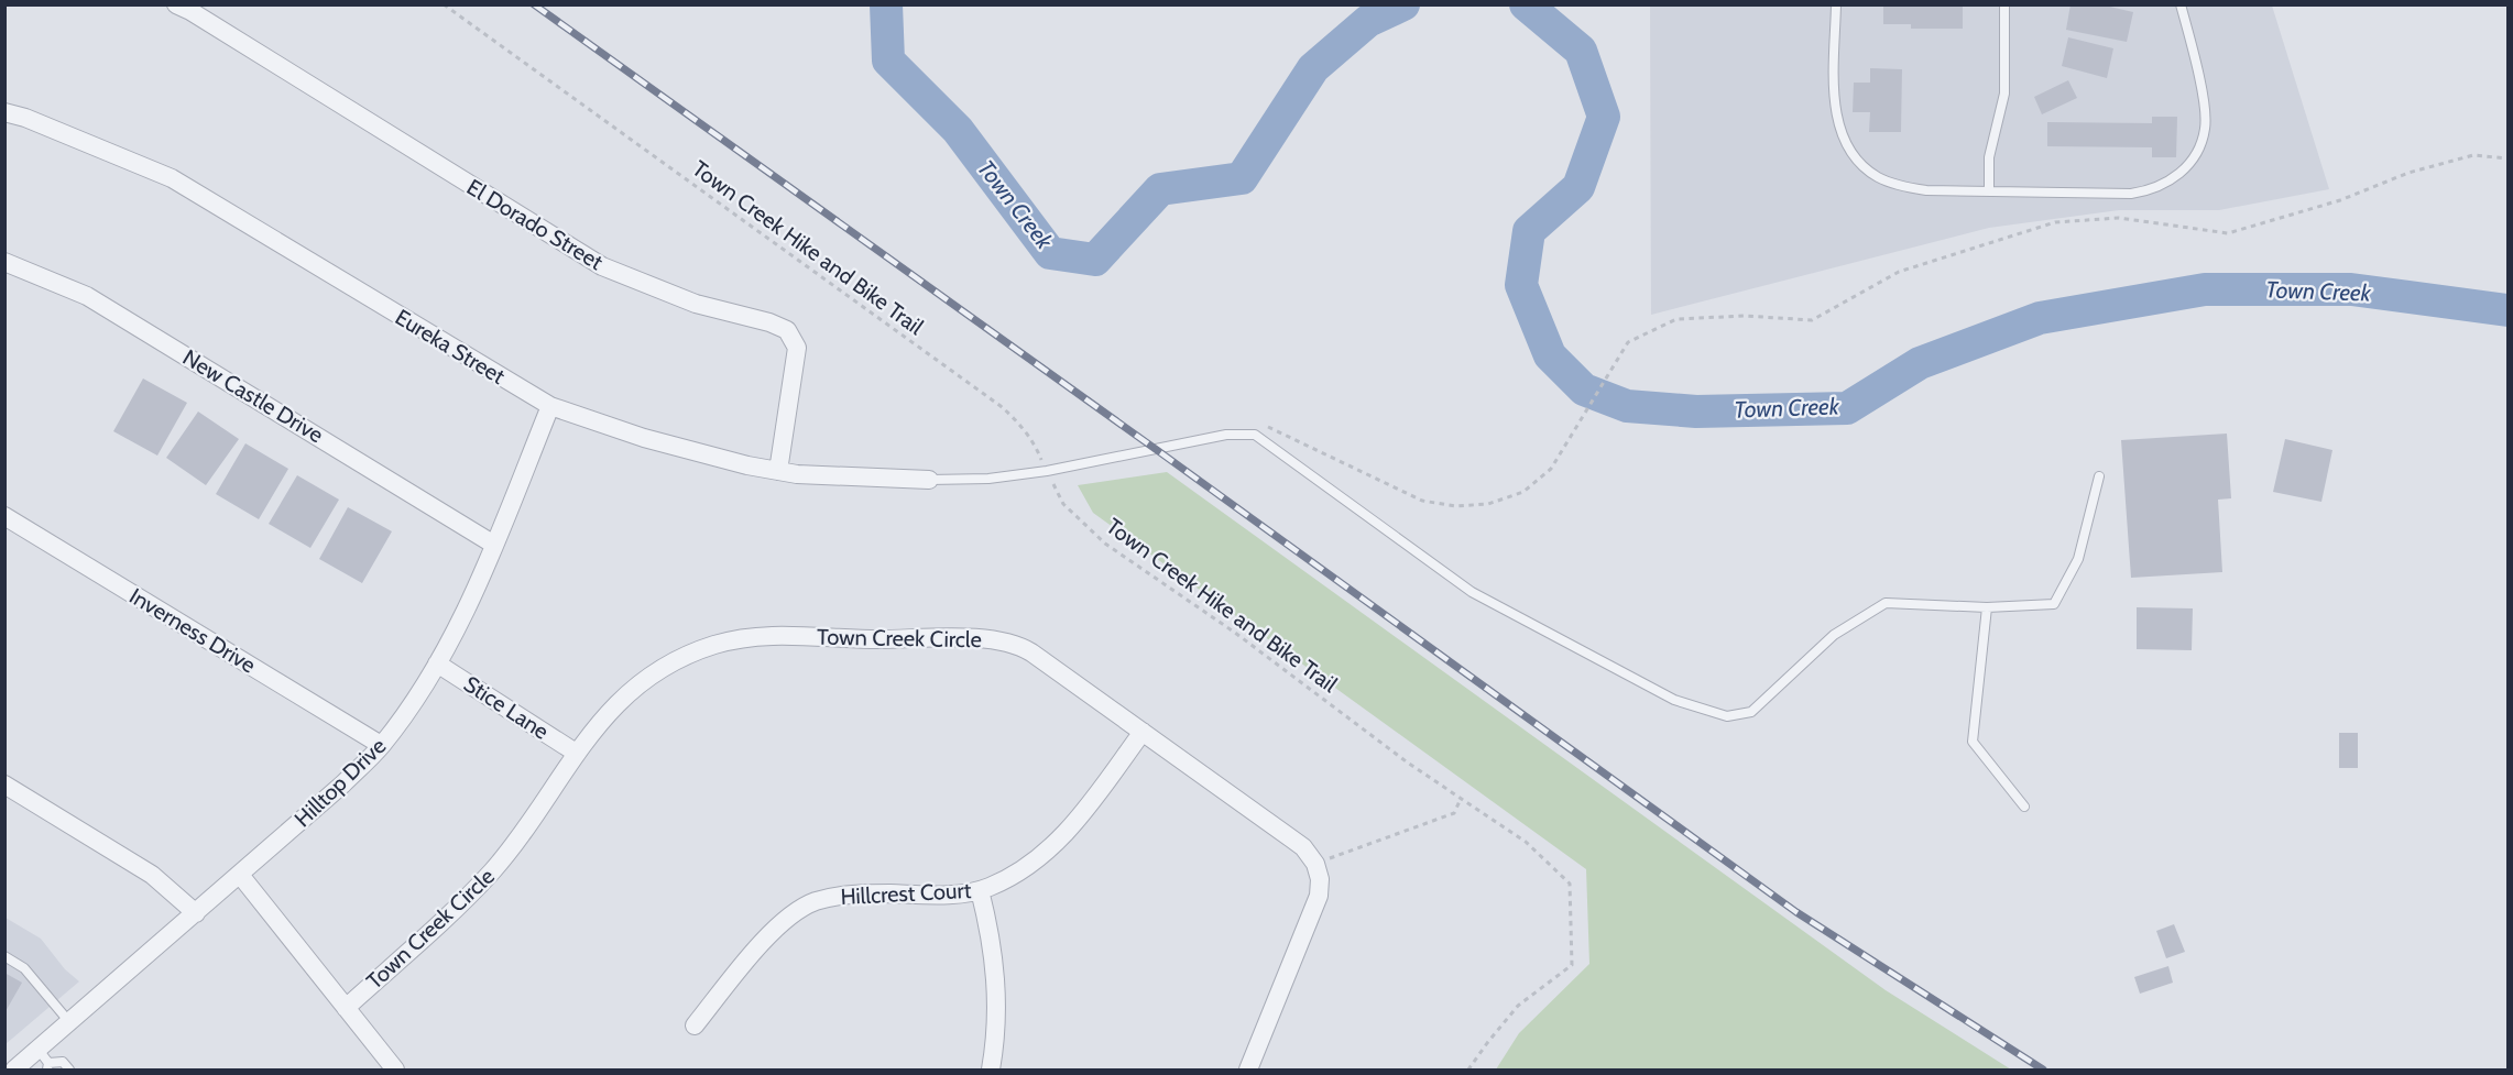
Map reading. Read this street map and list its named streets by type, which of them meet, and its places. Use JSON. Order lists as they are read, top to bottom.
{
  "streets": {
    "street": [
      "El Dorado Street",
      "Eureka Street",
      "New Castle Drive",
      "Inverness Drive",
      "Town Creek Circle",
      "Stice Lane",
      "Hilltop Drive",
      "Hillcrest Court"
    ],
    "path": ["Town Creek Hike and Bike Trail"]
  },
  "crossings": [
    ["El Dorado Street", "Eureka Street"],
    ["Eureka Street", "Hilltop Drive"],
    ["New Castle Drive", "Hilltop Drive"],
    ["Inverness Drive", "Hilltop Drive"],
    ["Town Creek Circle", "Stice Lane"],
    ["Town Creek Circle", "Hillcrest Court"],
    ["Stice Lane", "Hilltop Drive"]
  ],
  "water": ["Town Creek"]
}
